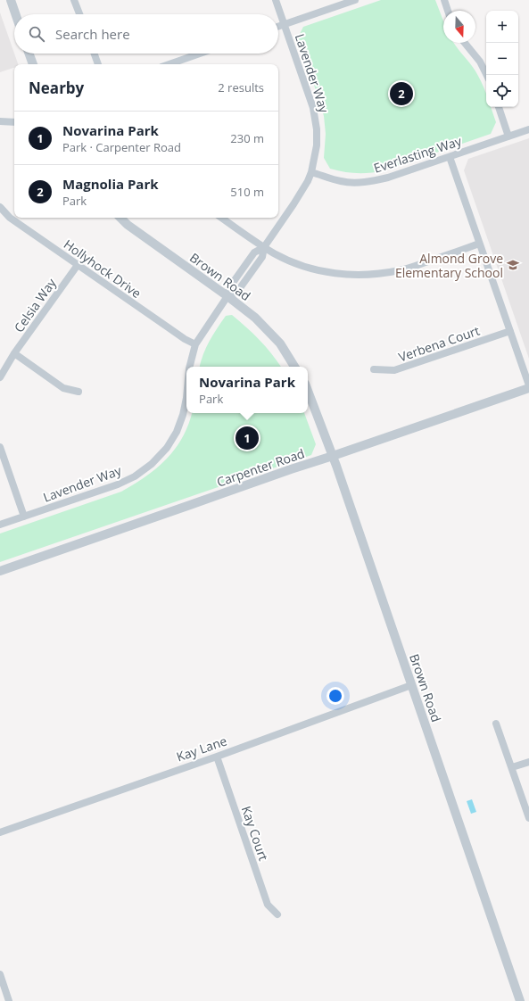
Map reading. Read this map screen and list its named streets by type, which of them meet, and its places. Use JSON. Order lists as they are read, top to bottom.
{
  "streets": {
    "street": [
      "Lavender Way",
      "Everlasting Way",
      "Hollyhock Drive",
      "Brown Road",
      "Celsia Way",
      "Verbena Court",
      "Carpenter Road",
      "Kay Lane",
      "Kay Court"
    ]
  },
  "crossings": [
    ["Lavender Way", "Everlasting Way"],
    ["Lavender Way", "Hollyhock Drive"],
    ["Lavender Way", "Brown Road"],
    ["Hollyhock Drive", "Celsia Way"],
    ["Brown Road", "Carpenter Road"],
    ["Brown Road", "Kay Lane"],
    ["Kay Lane", "Kay Court"]
  ],
  "places": {
    "school or university": ["Almond Grove Elementary School"]
  },
  "north": "bottom",
  "page": {
    "map_buttons": ["+", "−"],
    "search": "Search here",
    "heading": ["Nearby", "2 results"],
    "pins": ["2", "1"],
    "list": [
      {
        "mark": "1",
        "name": "Novarina Park",
        "note": "Park · Carpenter Road",
        "value": "230 m"
      },
      {
        "mark": "2",
        "name": "Magnolia Park",
        "note": "Park",
        "value": "510 m"
      }
    ],
    "popup": ["Novarina Park", "Park"]
  }
}
